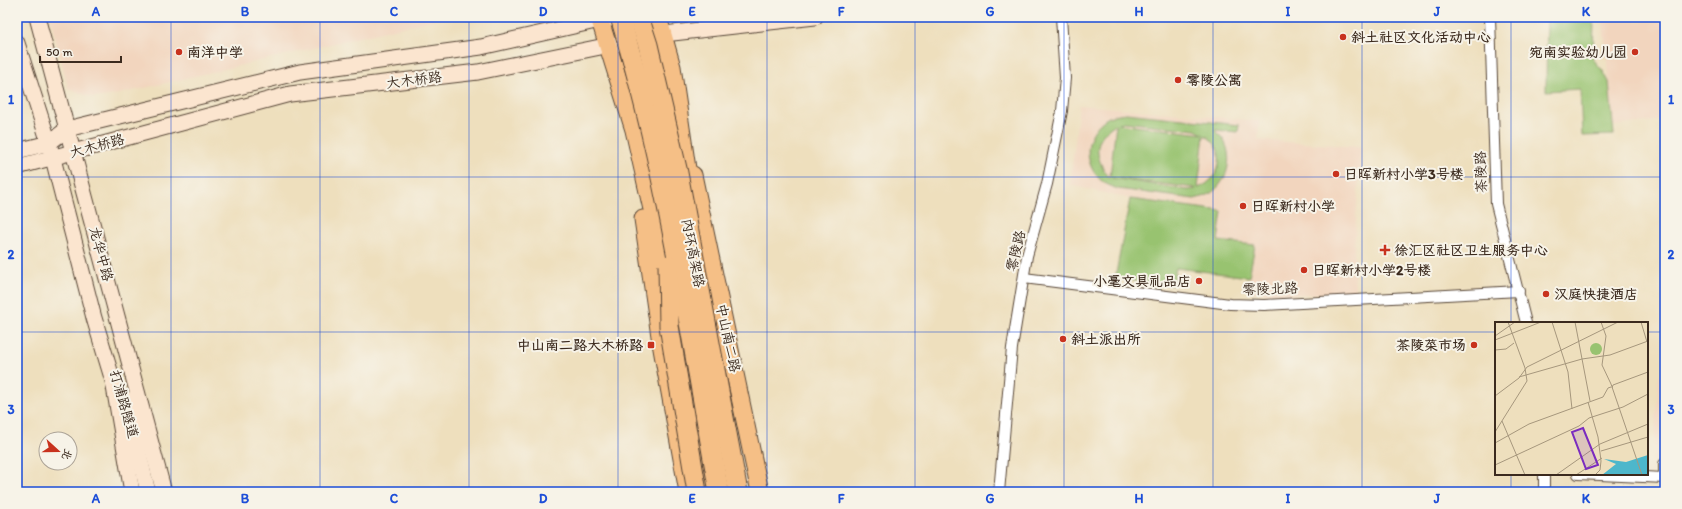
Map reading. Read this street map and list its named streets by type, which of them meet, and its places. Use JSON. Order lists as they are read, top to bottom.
{
  "streets": {
    "highway": ["内环高架路"],
    "main road": ["中山南二路"],
    "street": [
      "大木桥路",
      "茶陵路",
      "零陵路",
      "龙华中路",
      "零陵北路",
      "打浦路隧道"
    ]
  },
  "crossings": [
    ["大木桥路", "龙华中路"],
    ["大木桥路", "中山南二路"],
    ["茶陵路", "零陵北路"],
    ["零陵路", "零陵北路"],
    ["内环高架路", "中山南二路"],
    ["龙华中路", "打浦路隧道"]
  ],
  "places": {
    "other": [
      "斜土社区文化活动中心",
      "南洋中学",
      "宛南实验幼儿园",
      "零陵公寓",
      "日晖新村小学3号楼",
      "日晖新村小学",
      "日晖新村小学2号楼",
      "小毫文具礼品店",
      "汉庭快捷酒店",
      "斜土派出所",
      "茶陵菜市场"
    ],
    "health": ["徐汇区社区卫生服务中心"],
    "transit": ["中山南二路大木桥路"]
  },
  "scale_bar": "50 m",
  "north": "right",
  "grid": {
    "columns": [
      "A",
      "B",
      "C",
      "D",
      "E",
      "F",
      "G",
      "H",
      "I",
      "J",
      "K"
    ],
    "rows": ["1", "2", "3"]
  }
}
